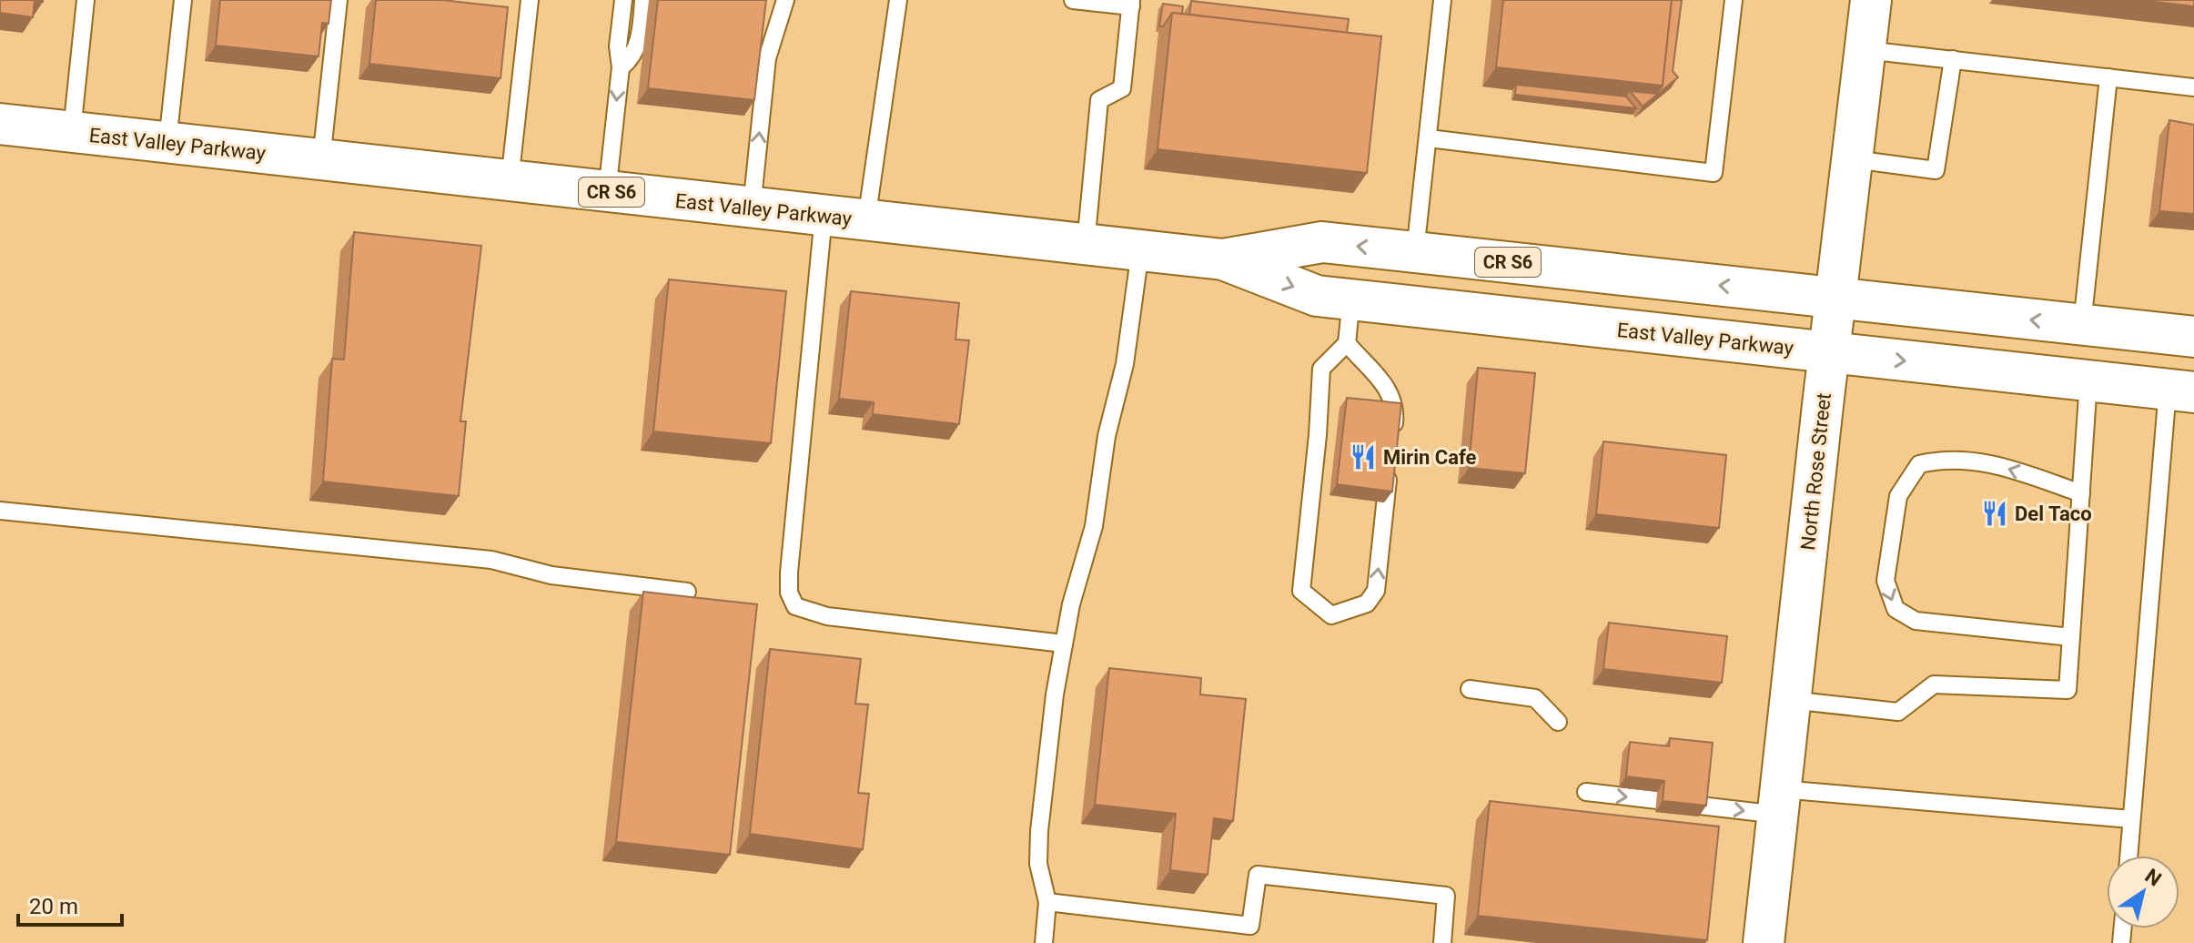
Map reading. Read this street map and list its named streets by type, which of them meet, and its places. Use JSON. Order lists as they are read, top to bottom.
{
  "streets": {
    "main road": ["East Valley Parkway", "CR S6", "North Rose Street"]
  },
  "crossings": [
    ["East Valley Parkway", "North Rose Street"]
  ],
  "places": {
    "restaurant": ["Mirin Cafe", "Del Taco"]
  },
  "scale_bar": "20 m",
  "north": "top right"
}
